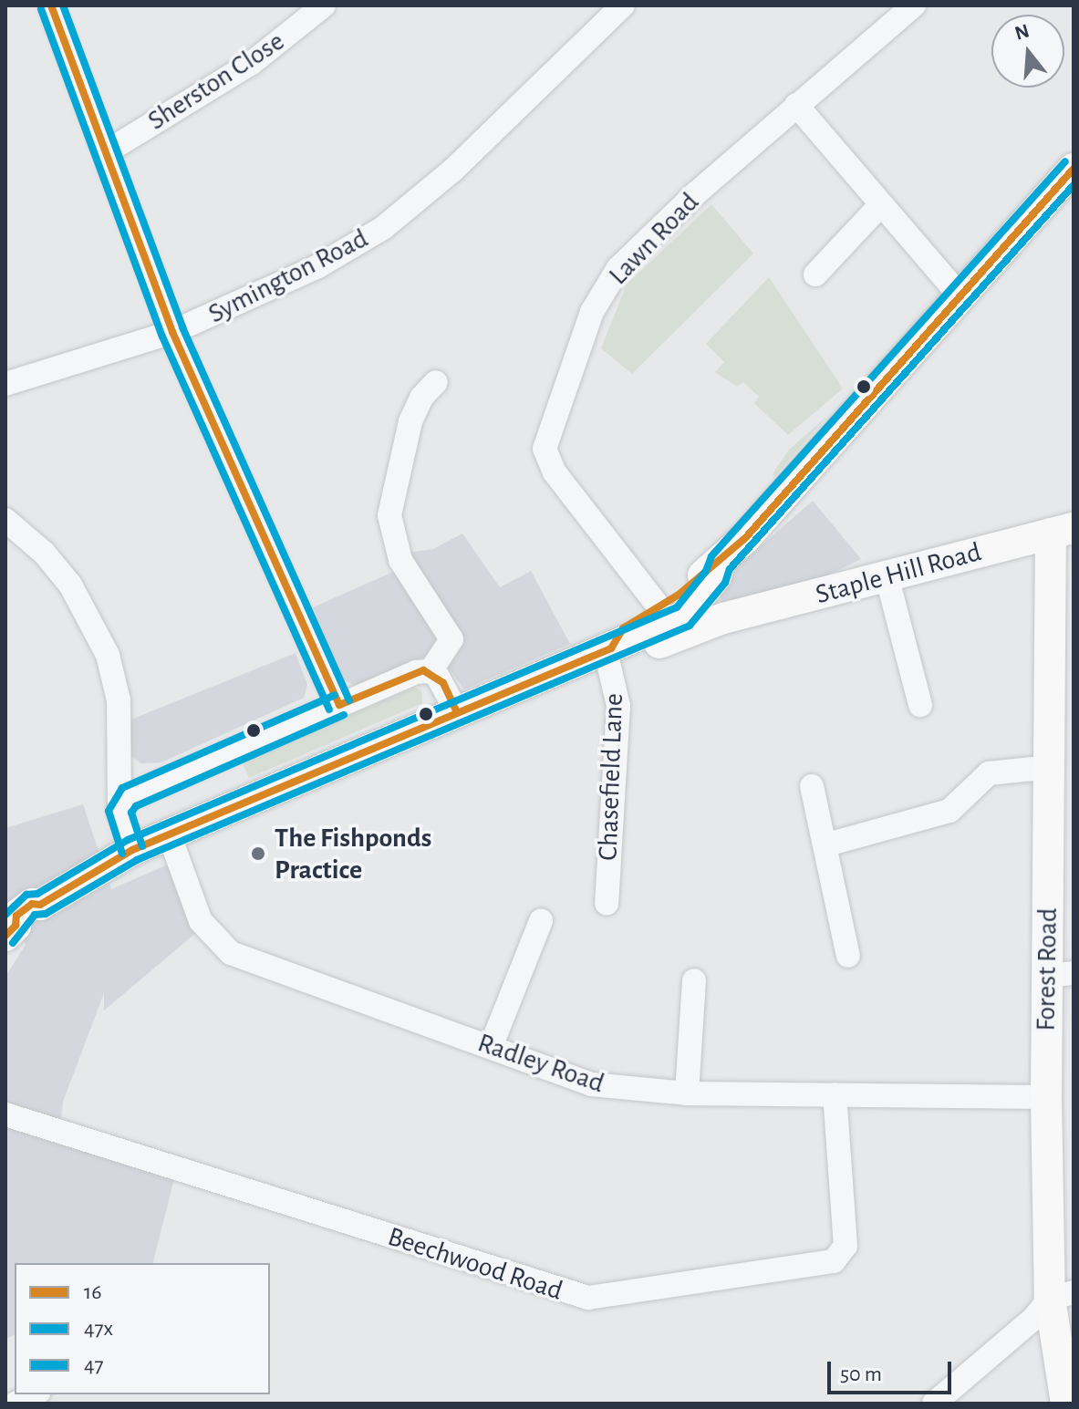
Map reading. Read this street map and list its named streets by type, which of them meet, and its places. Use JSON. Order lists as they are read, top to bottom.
{
  "streets": {
    "main road": ["Staple Hill Road", "Forest Road"],
    "street": [
      "Sherston Close",
      "Lawn Road",
      "Symington Road",
      "Chasefield Lane",
      "Radley Road",
      "Beechwood Road"
    ]
  },
  "crossings": [
    ["Lawn Road", "Staple Hill Road"],
    ["Staple Hill Road", "Chasefield Lane"],
    ["Staple Hill Road", "Forest Road"],
    ["Forest Road", "Radley Road"],
    ["Radley Road", "Beechwood Road"]
  ],
  "places": ["The Fishponds Practice"],
  "lines": ["transit line 16", "transit line 47", "transit line 47x"],
  "legend": ["16", "47x", "47"],
  "scale_bar": "50 m",
  "north": "top"
}
